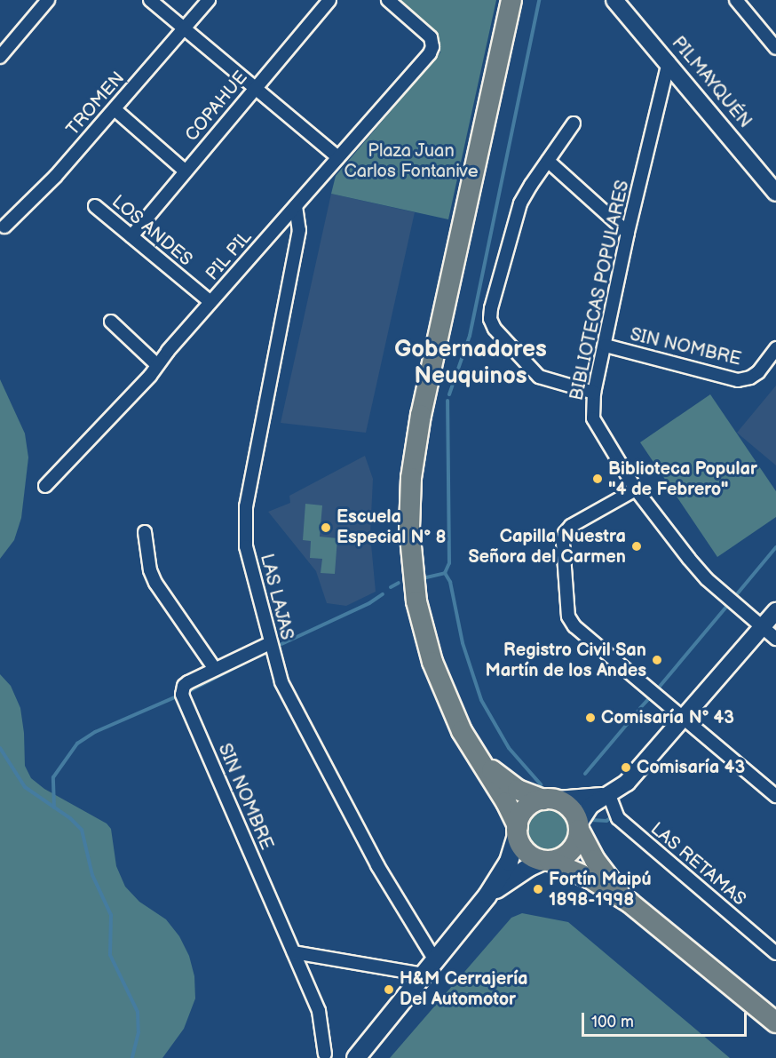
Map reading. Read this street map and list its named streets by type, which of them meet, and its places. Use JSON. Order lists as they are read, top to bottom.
{
  "streets": {
    "street": [
      "PILMAYQUÉN",
      "TROMEN",
      "COPAHUE",
      "LOS ANDES",
      "PIL PIL",
      "BIBLIOTECAS POPULARES",
      "SIN NOMBRE",
      "LAS LAJAS",
      "LAS RETAMAS"
    ]
  },
  "crossings": [
    ["PILMAYQUÉN", "BIBLIOTECAS POPULARES"],
    ["COPAHUE", "LOS ANDES"],
    ["LOS ANDES", "PIL PIL"],
    ["PIL PIL", "LAS LAJAS"],
    ["BIBLIOTECAS POPULARES", "SIN NOMBRE"],
    ["SIN NOMBRE", "LAS LAJAS"]
  ],
  "districts": ["Gobernadores Neuquinos"],
  "parks": ["Plaza Juan Carlos Fontanive"],
  "places": [
    "Biblioteca Popular \"4 de Febrero\"",
    "Escuela Especial N° 8",
    "Capilla Nuestra Señora del Carmen",
    "Registro Civil San Martín de los Andes",
    "Comisaría N° 43",
    "Comisaría 43",
    "Fortín Maipú 1898-1998",
    "H&M Cerrajería Del Automotor"
  ],
  "scale_bar": "100 m"
}
